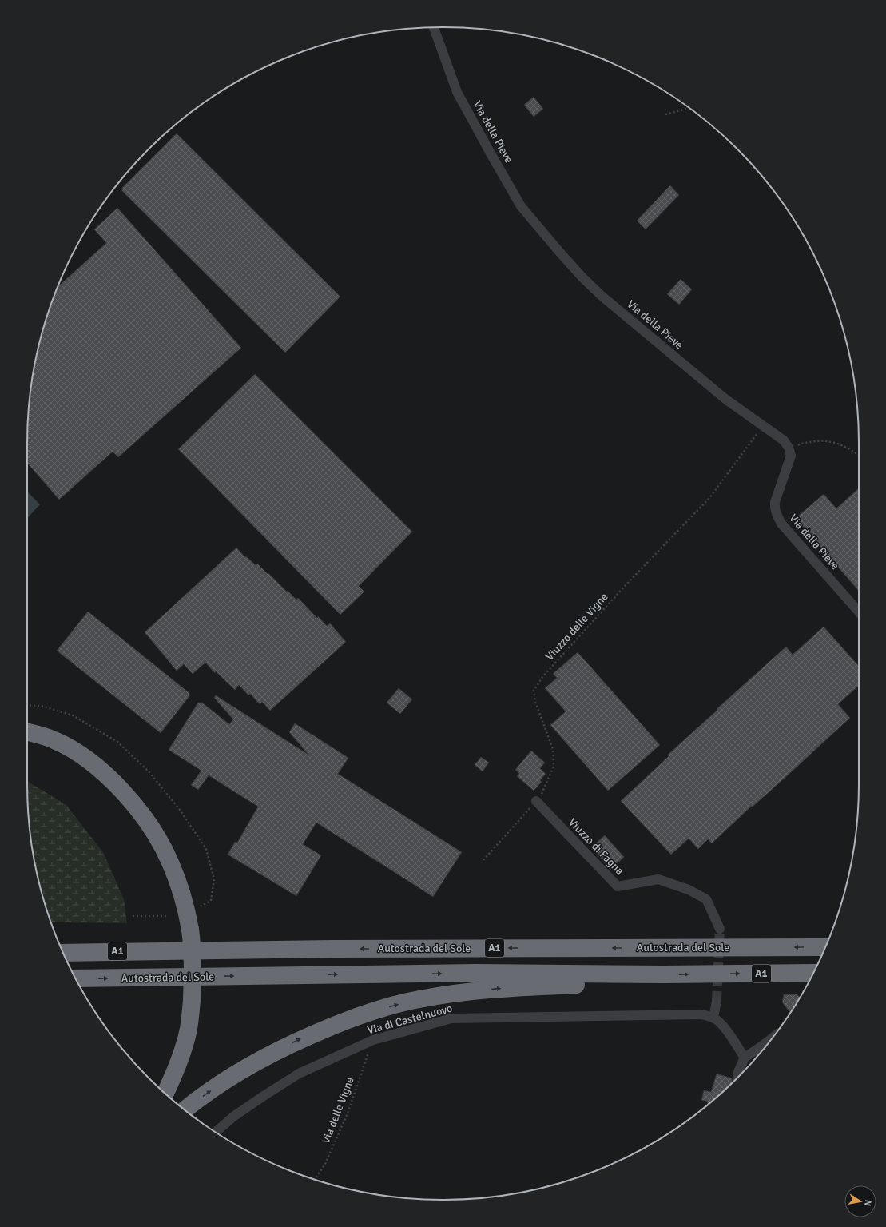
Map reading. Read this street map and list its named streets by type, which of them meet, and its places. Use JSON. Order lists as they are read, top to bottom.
{
  "streets": {
    "highway": ["Autostrada del Sole", "A1"],
    "street": ["Via della Pieve", "Viuzzo di Fagna", "Via di Castelnuovo"],
    "path": ["Viuzzo delle Vigne", "Via delle Vigne"]
  },
  "crossings": [
    ["Via della Pieve", "Viuzzo delle Vigne"],
    ["Viuzzo delle Vigne", "Viuzzo di Fagna"],
    ["Via di Castelnuovo", "Via delle Vigne"]
  ],
  "north": "right"
}
